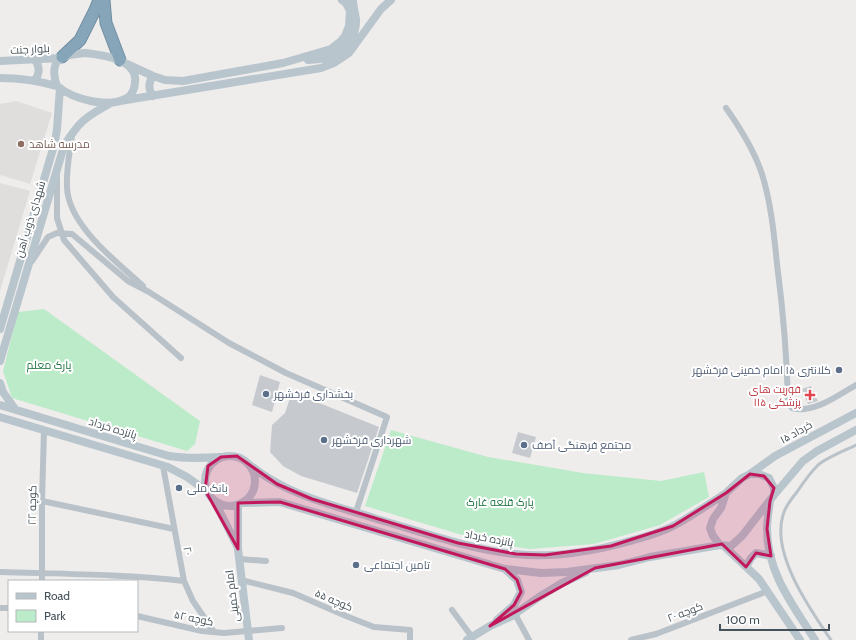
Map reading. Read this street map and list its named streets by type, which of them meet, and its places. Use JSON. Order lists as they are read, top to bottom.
{
  "streets": {
    "main road": [
      "بلوار جنت",
      "شهدای ذوب آهن",
      "پانزده خرداد",
      "۱۵ خرداد",
      "امام خمینی"
    ],
    "street": [
      "کوچه ۲۲",
      "۲۰",
      "کوچه ۵۵",
      "کوچه ۲۰",
      "کوچه ۵۲"
    ]
  },
  "crossings": [
    ["بلوار جنت", "شهدای ذوب آهن"],
    ["پانزده خرداد", "۱۵ خرداد"],
    ["پانزده خرداد", "کوچه ۲۲"],
    ["پانزده خرداد", "۲۰"],
    ["پانزده خرداد", "امام خمینی"],
    ["۲۰", "کوچه ۵۲"],
    ["امام خمینی", "کوچه ۵۵"],
    ["امام خمینی", "کوچه ۵۲"]
  ],
  "parks": ["پارک معلم", "پارک قلعه غارک"],
  "places": {
    "other": [
      "مدرسه شاهد",
      "کلانتری ۱۵ امام خمینی فرخشهر",
      "بخشداری فرخشهر",
      "شهرداری فرخشهر",
      "مجتمع فرهنگی آصف",
      "بانک ملی",
      "تامین اجتماعی"
    ],
    "health": ["فوریت های پزشکی ۱۱۵"]
  },
  "legend": ["Road", "Park"],
  "scale_bar": "100 m"
}
